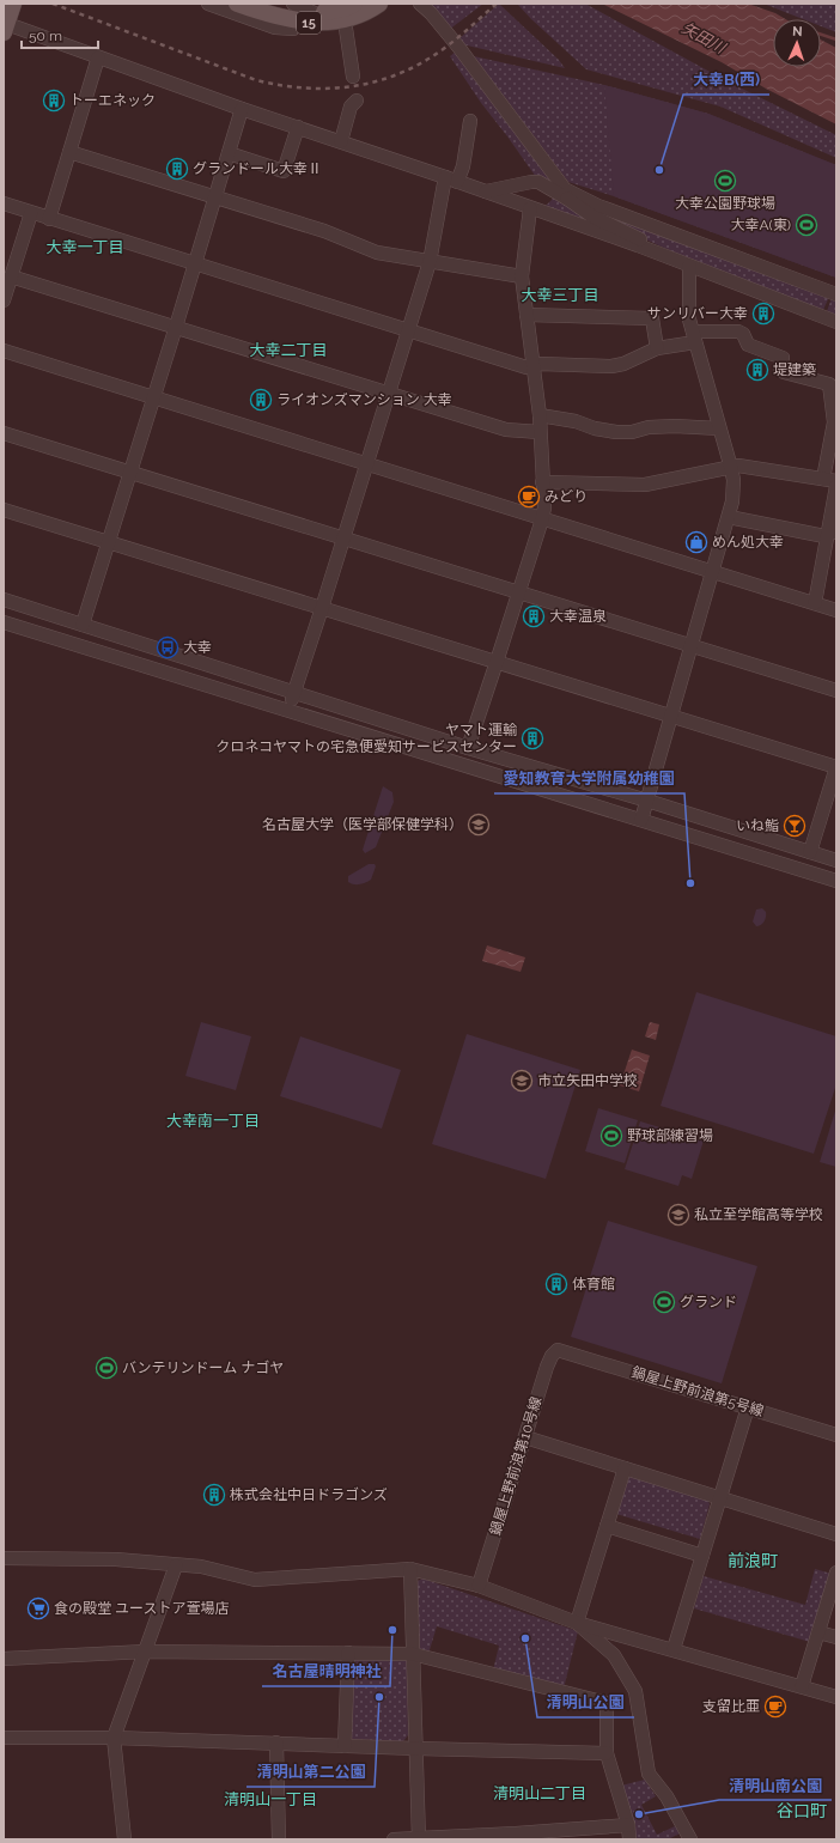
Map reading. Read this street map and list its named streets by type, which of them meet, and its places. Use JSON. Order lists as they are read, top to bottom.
{
  "streets": {
    "main road": ["15"],
    "street": ["鍋屋上野前浪第5号線", "鍋屋上野前浪第10号線"]
  },
  "crossings": [
    ["鍋屋上野前浪第5号線", "鍋屋上野前浪第10号線"]
  ],
  "districts": [
    "大幸一丁目",
    "大幸三丁目",
    "大幸二丁目",
    "大幸南一丁目",
    "前浪町",
    "清明山二丁目",
    "清明山一丁目",
    "谷口町"
  ],
  "water": ["矢田川"],
  "places": {
    "building": [
      "トーエネック",
      "グランドール大幸Ⅱ",
      "サンリバー大幸",
      "堤建築",
      "ライオンズマンション 大幸",
      "大幸温泉",
      "ヤマト運輸 クロネコヤマトの宅急便愛知サービスセンター",
      "体育館",
      "株式会社中日ドラゴンズ"
    ],
    "other": [
      "大幸B(西)",
      "愛知教育大学附属幼稚園",
      "名古屋晴明神社",
      "清明山公園",
      "清明山第二公園",
      "清明山南公園"
    ],
    "sports": [
      "大幸公園野球場",
      "大幸A(東)",
      "野球部練習場",
      "グランド",
      "バンテリンドーム ナゴヤ"
    ],
    "cafe": ["みどり", "支留比亜"],
    "shop": ["めん処大幸"],
    "bus stop": ["大幸"],
    "school or university": ["名古屋大学（医学部保健学科）", "市立矢田中学校", "私立至学館高等学校"],
    "bar": ["いね鮨"],
    "supermarket": ["食の殿堂 ユーストア萱場店"]
  },
  "scale_bar": "50 m",
  "north": "top"
}
